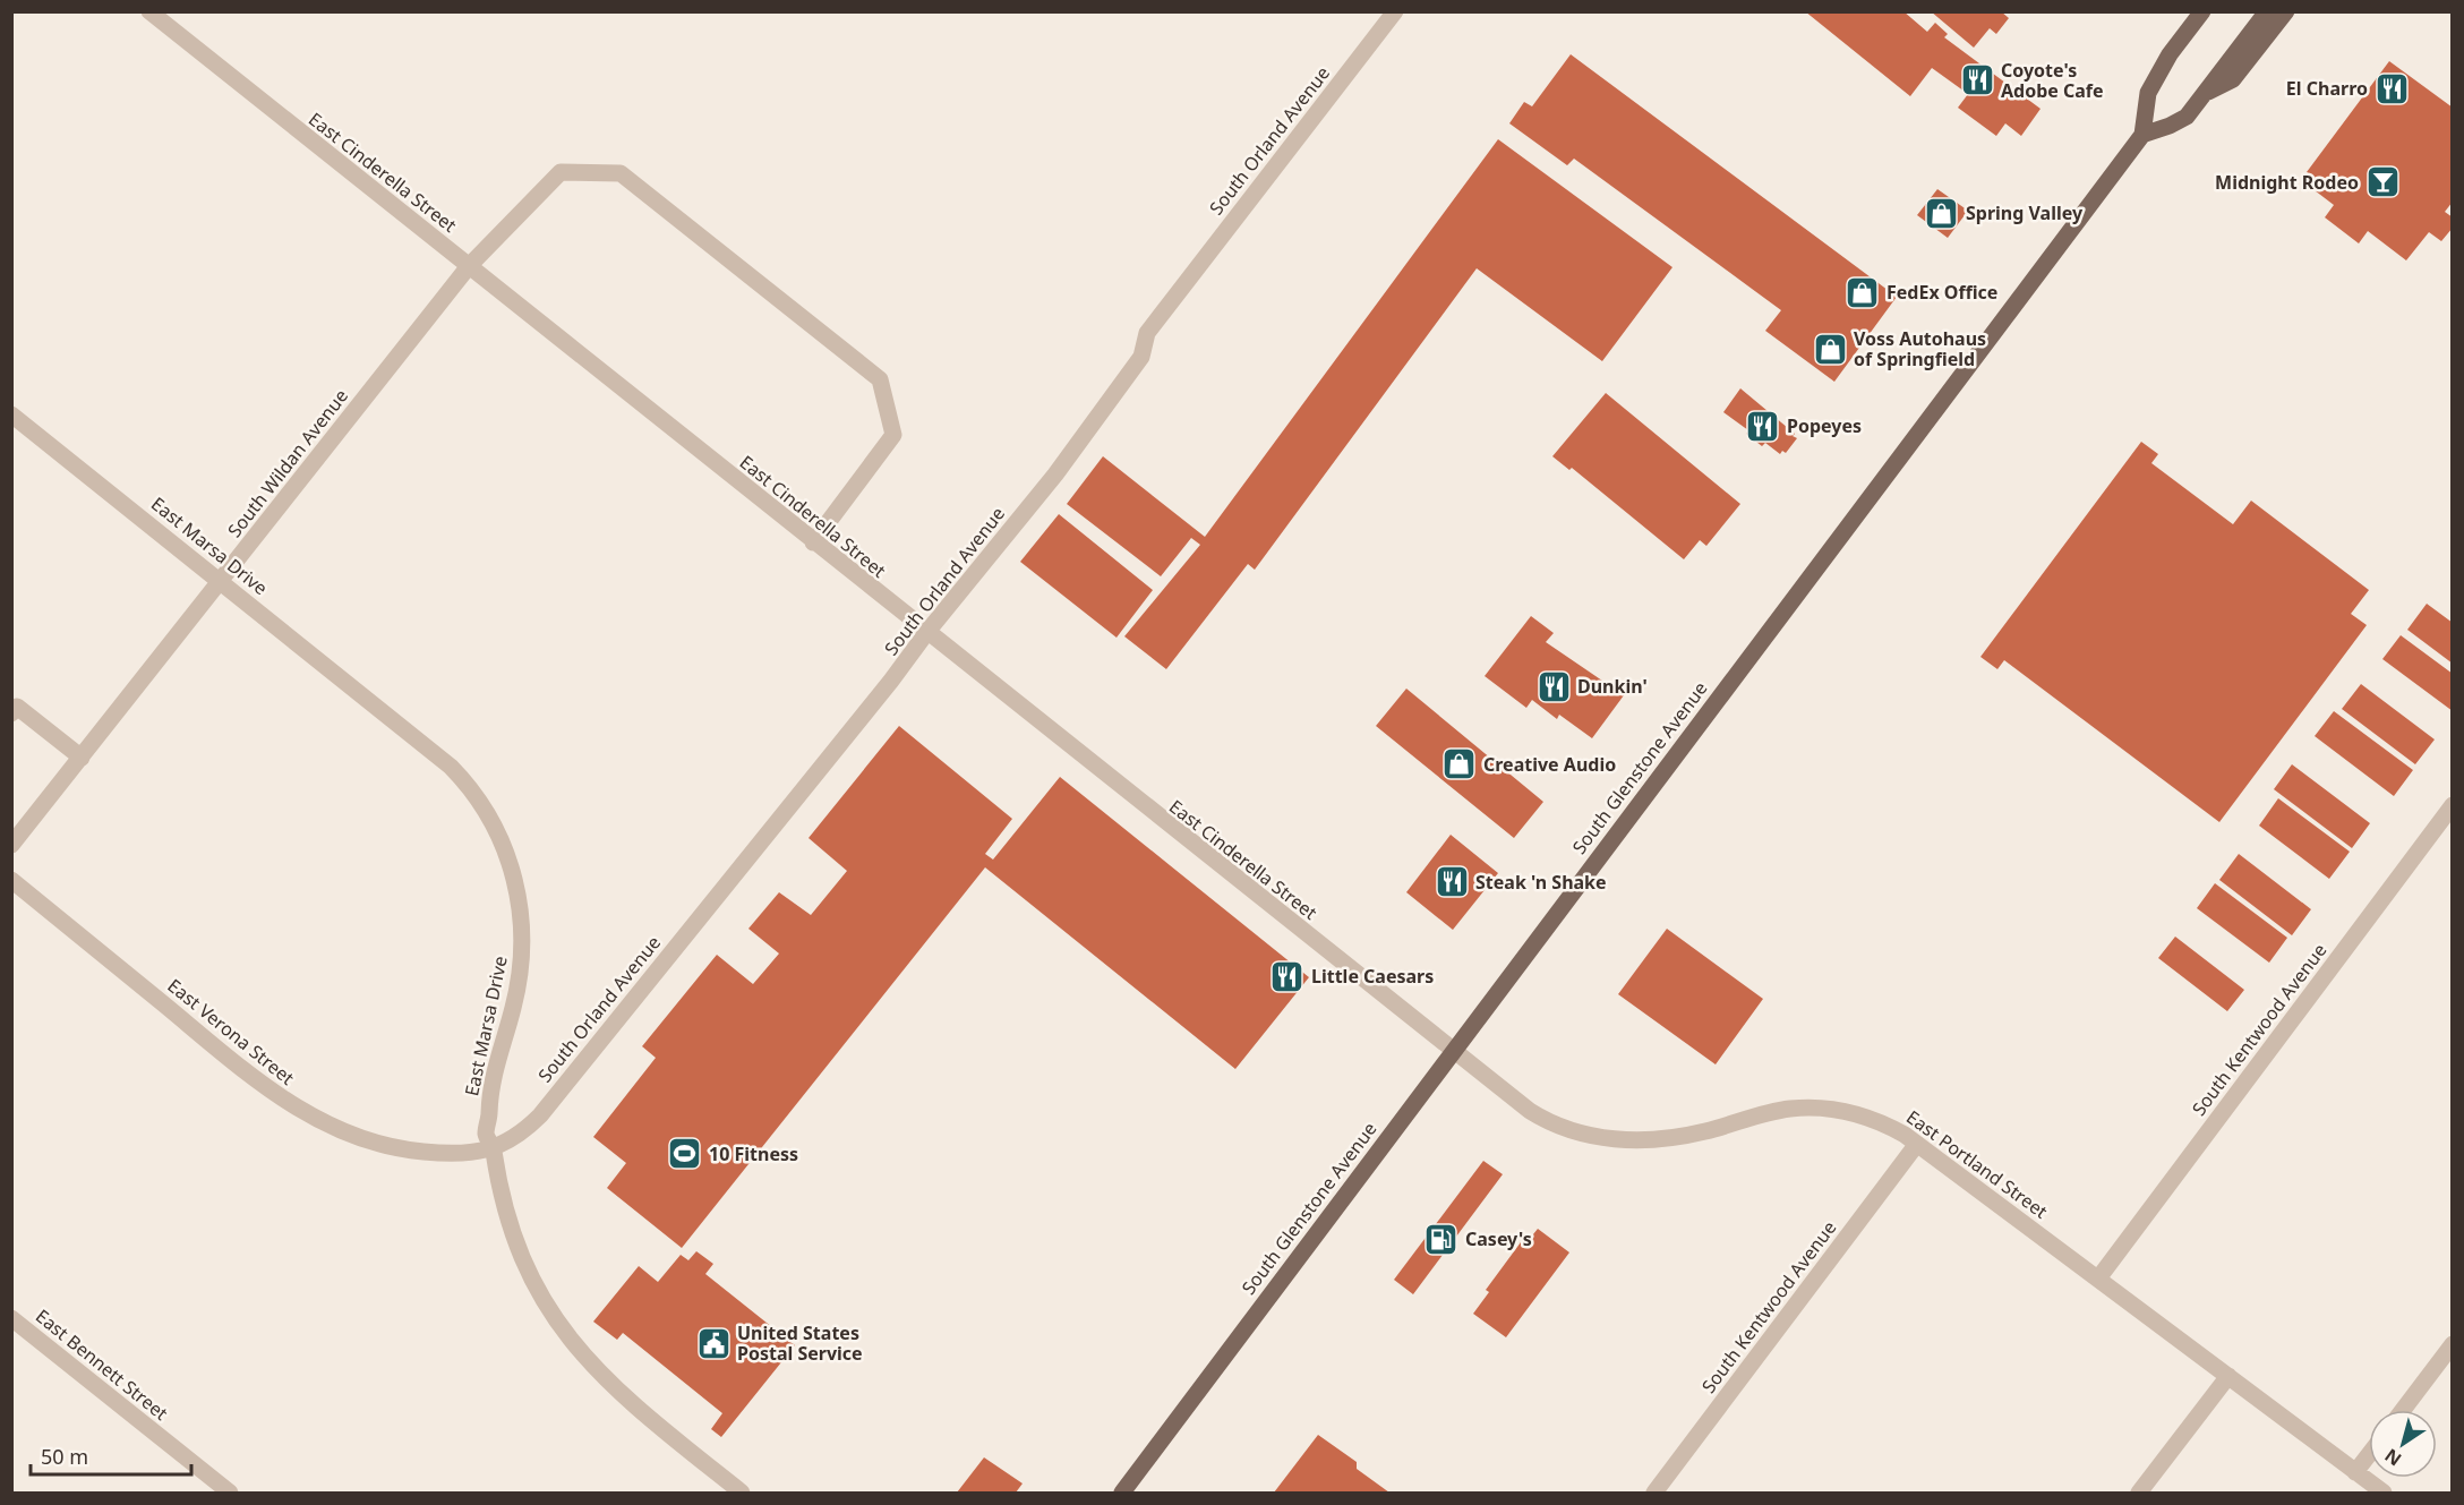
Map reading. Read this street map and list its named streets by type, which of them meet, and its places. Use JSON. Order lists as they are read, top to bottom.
{
  "streets": {
    "main road": ["South Glenstone Avenue"],
    "street": [
      "South Orland Avenue",
      "East Cinderella Street",
      "South Wildan Avenue",
      "East Marsa Drive",
      "South Kentwood Avenue",
      "East Verona Street",
      "East Portland Street",
      "East Bennett Street"
    ]
  },
  "crossings": [
    ["South Orland Avenue", "East Cinderella Street"],
    ["South Orland Avenue", "East Marsa Drive"],
    ["South Orland Avenue", "East Verona Street"],
    ["East Cinderella Street", "South Wildan Avenue"],
    ["East Cinderella Street", "South Glenstone Avenue"],
    ["East Cinderella Street", "East Portland Street"],
    ["South Wildan Avenue", "East Marsa Drive"],
    ["East Marsa Drive", "East Verona Street"],
    ["South Glenstone Avenue", "East Portland Street"],
    ["South Kentwood Avenue", "East Portland Street"]
  ],
  "places": {
    "restaurant": [
      "Coyote's Adobe Cafe",
      "El Charro",
      "Popeyes",
      "Dunkin'",
      "Steak 'n Shake",
      "Little Caesars"
    ],
    "bar": ["Midnight Rodeo"],
    "shop": [
      "Spring Valley",
      "FedEx Office",
      "Voss Autohaus of Springfield",
      "Creative Audio"
    ],
    "sports": ["10 Fitness"],
    "fuel station": ["Casey's"],
    "public building": ["United States Postal Service"]
  },
  "scale_bar": "50 m",
  "north": "bottom left"
}
